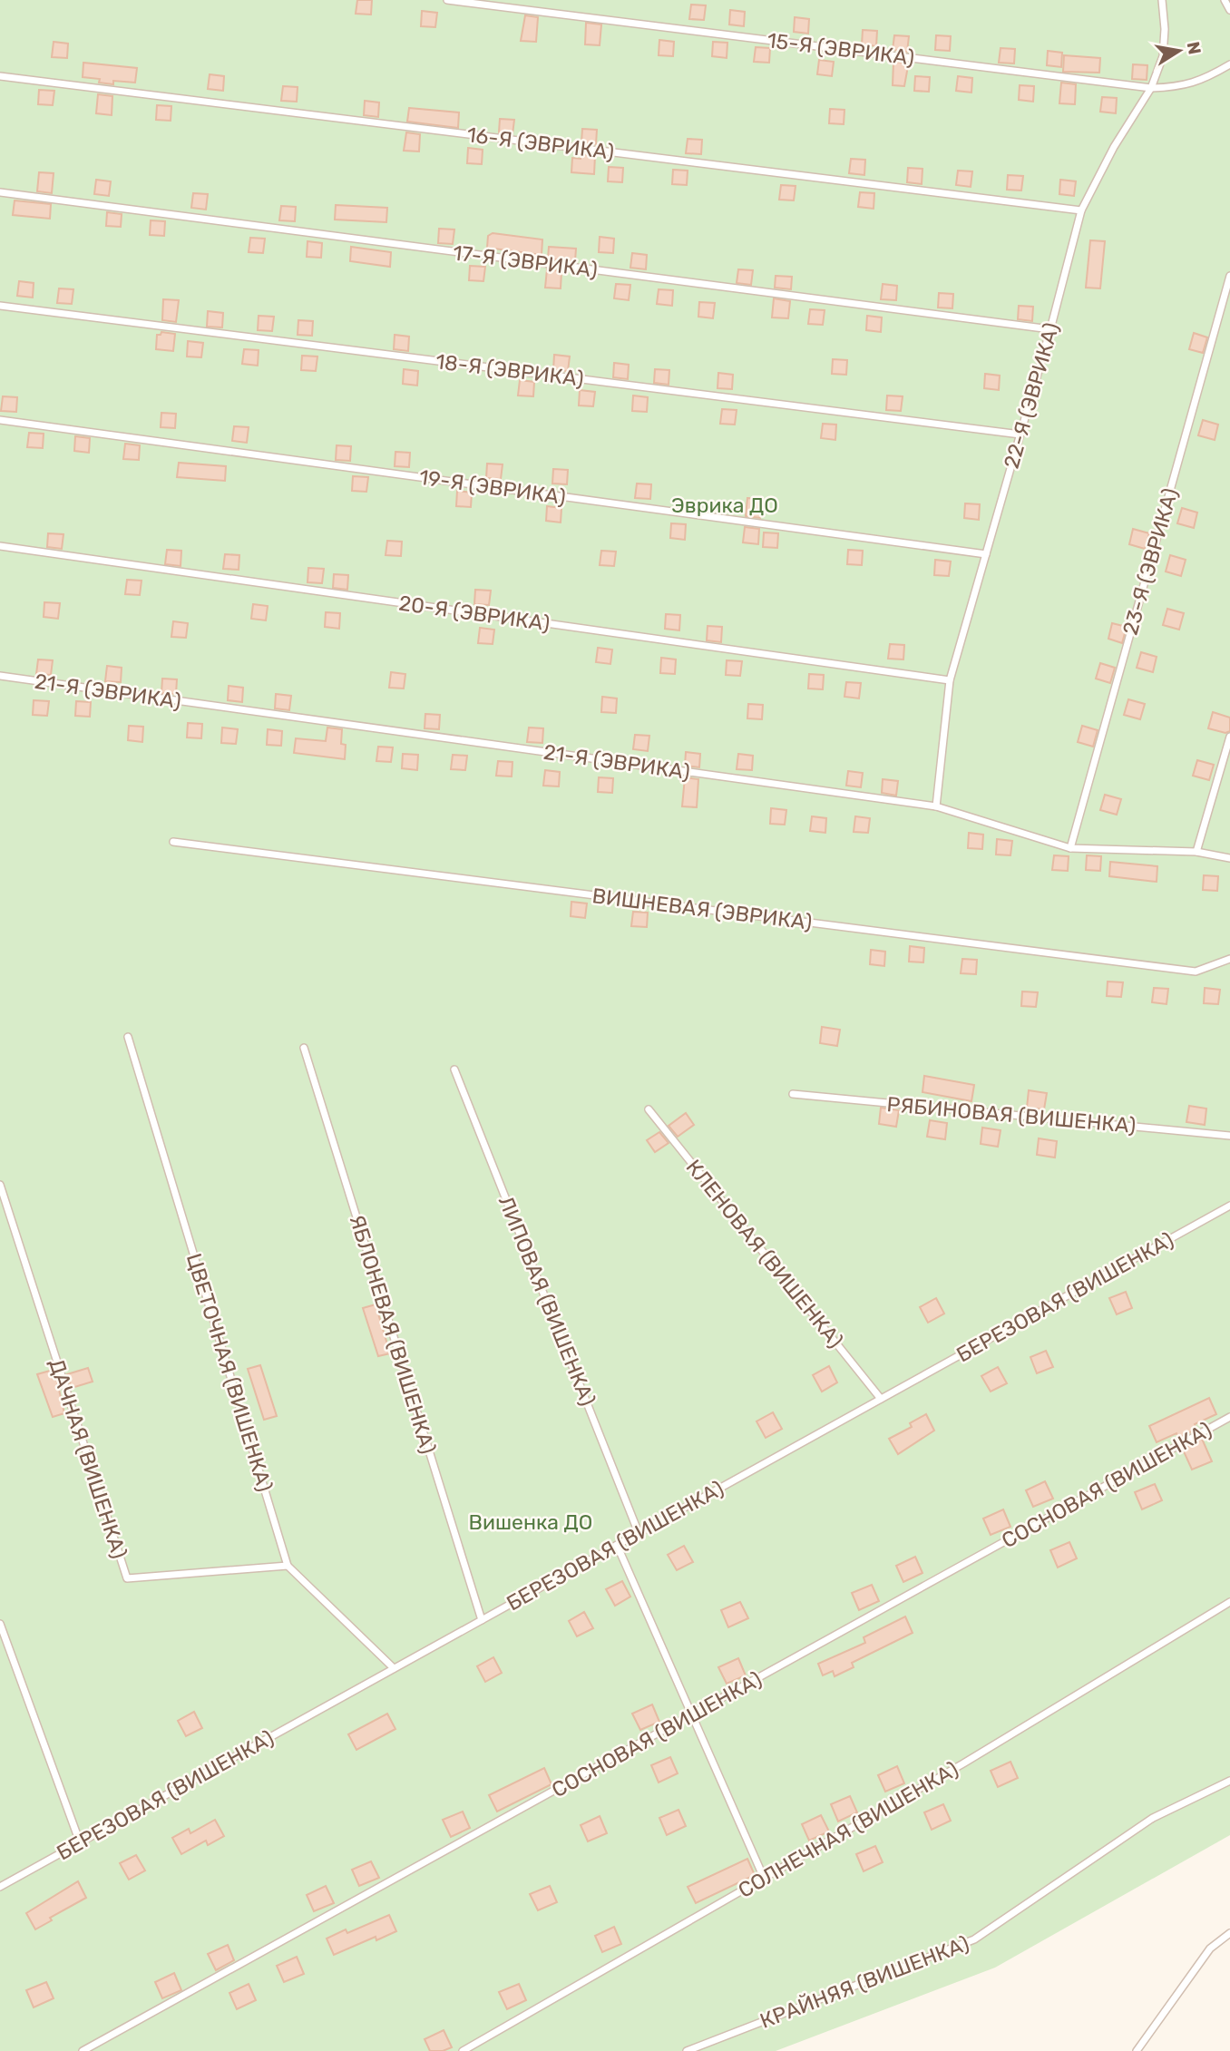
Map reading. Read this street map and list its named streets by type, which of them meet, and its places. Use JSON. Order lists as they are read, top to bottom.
{
  "streets": {
    "lane": [
      "15-Я (ЭВРИКА)",
      "16-Я (ЭВРИКА)",
      "17-Я (ЭВРИКА)",
      "18-Я (ЭВРИКА)",
      "22-Я (ЭВРИКА)",
      "19-Я (ЭВРИКА)",
      "23-Я (ЭВРИКА)",
      "20-Я (ЭВРИКА)",
      "21-Я (ЭВРИКА)",
      "ВИШНЕВАЯ (ЭВРИКА)",
      "РЯБИНОВАЯ (ВИШЕНКА)",
      "КЛЕНОВАЯ (ВИШЕНКА)",
      "БЕРЕЗОВАЯ (ВИШЕНКА)",
      "ЛИПОВАЯ (ВИШЕНКА)",
      "ЯБЛОНЕВАЯ (ВИШЕНКА)",
      "ЦВЕТОЧНАЯ (ВИШЕНКА)",
      "ДАЧНАЯ (ВИШЕНКА)",
      "СОСНОВАЯ (ВИШЕНКА)",
      "СОЛНЕЧНАЯ (ВИШЕНКА)",
      "КРАЙНЯЯ (ВИШЕНКА)"
    ]
  },
  "crossings": [
    ["15-Я (ЭВРИКА)", "22-Я (ЭВРИКА)"],
    ["16-Я (ЭВРИКА)", "22-Я (ЭВРИКА)"],
    ["17-Я (ЭВРИКА)", "22-Я (ЭВРИКА)"],
    ["18-Я (ЭВРИКА)", "22-Я (ЭВРИКА)"],
    ["22-Я (ЭВРИКА)", "19-Я (ЭВРИКА)"],
    ["22-Я (ЭВРИКА)", "20-Я (ЭВРИКА)"],
    ["22-Я (ЭВРИКА)", "21-Я (ЭВРИКА)"],
    ["23-Я (ЭВРИКА)", "21-Я (ЭВРИКА)"],
    ["КЛЕНОВАЯ (ВИШЕНКА)", "БЕРЕЗОВАЯ (ВИШЕНКА)"],
    ["БЕРЕЗОВАЯ (ВИШЕНКА)", "ЛИПОВАЯ (ВИШЕНКА)"],
    ["БЕРЕЗОВАЯ (ВИШЕНКА)", "ЯБЛОНЕВАЯ (ВИШЕНКА)"],
    ["БЕРЕЗОВАЯ (ВИШЕНКА)", "ЦВЕТОЧНАЯ (ВИШЕНКА)"],
    ["ЦВЕТОЧНАЯ (ВИШЕНКА)", "ДАЧНАЯ (ВИШЕНКА)"]
  ],
  "parks": ["Эврика ДО", "Вишенка ДО"],
  "north": "right"
}
